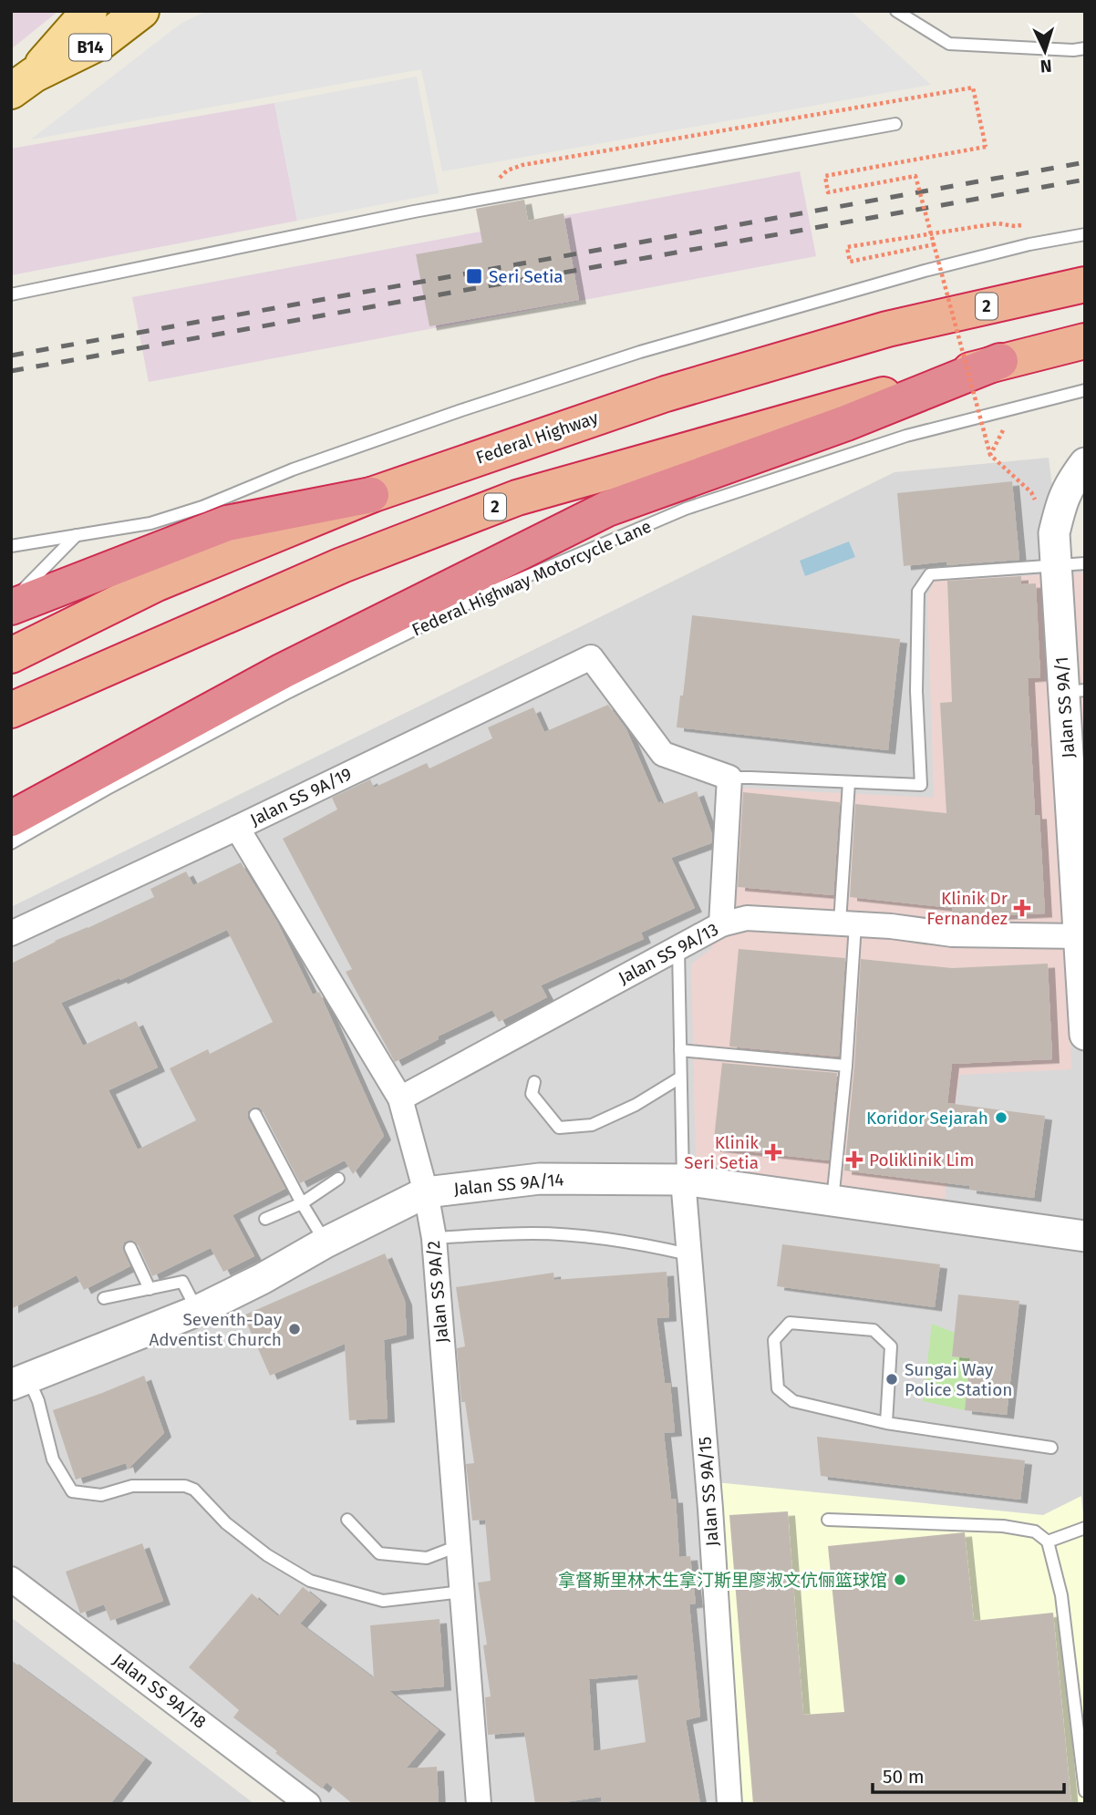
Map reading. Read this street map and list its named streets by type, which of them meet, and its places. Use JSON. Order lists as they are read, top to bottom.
{
  "streets": {
    "highway": ["2", "Federal Highway"],
    "main road": ["B14"],
    "street": [
      "Jalan SS 9A/1",
      "Jalan SS 9A/19",
      "Jalan SS 9A/13",
      "Jalan SS 9A/14",
      "Jalan SS 9A/2",
      "Jalan SS 9A/15",
      "Jalan SS 9A/18"
    ],
    "lane": ["Federal Highway Motorcycle Lane"]
  },
  "crossings": [
    ["Jalan SS 9A/1", "Jalan SS 9A/13"],
    ["Jalan SS 9A/19", "Jalan SS 9A/2"],
    ["Jalan SS 9A/13", "Jalan SS 9A/2"],
    ["Jalan SS 9A/14", "Jalan SS 9A/2"],
    ["Jalan SS 9A/14", "Jalan SS 9A/15"]
  ],
  "places": {
    "transit": ["Seri Setia"],
    "health": ["Klinik Dr Fernandez", "Klinik Seri Setia", "Poliklinik Lim"],
    "other": [
      "Koridor Sejarah",
      "Seventh-Day Adventist Church",
      "Sungai Way Police Station",
      "拿督斯里林木生拿汀斯里廖淑文伉俪篮球馆"
    ]
  },
  "scale_bar": "50 m",
  "north": "bottom"
}
